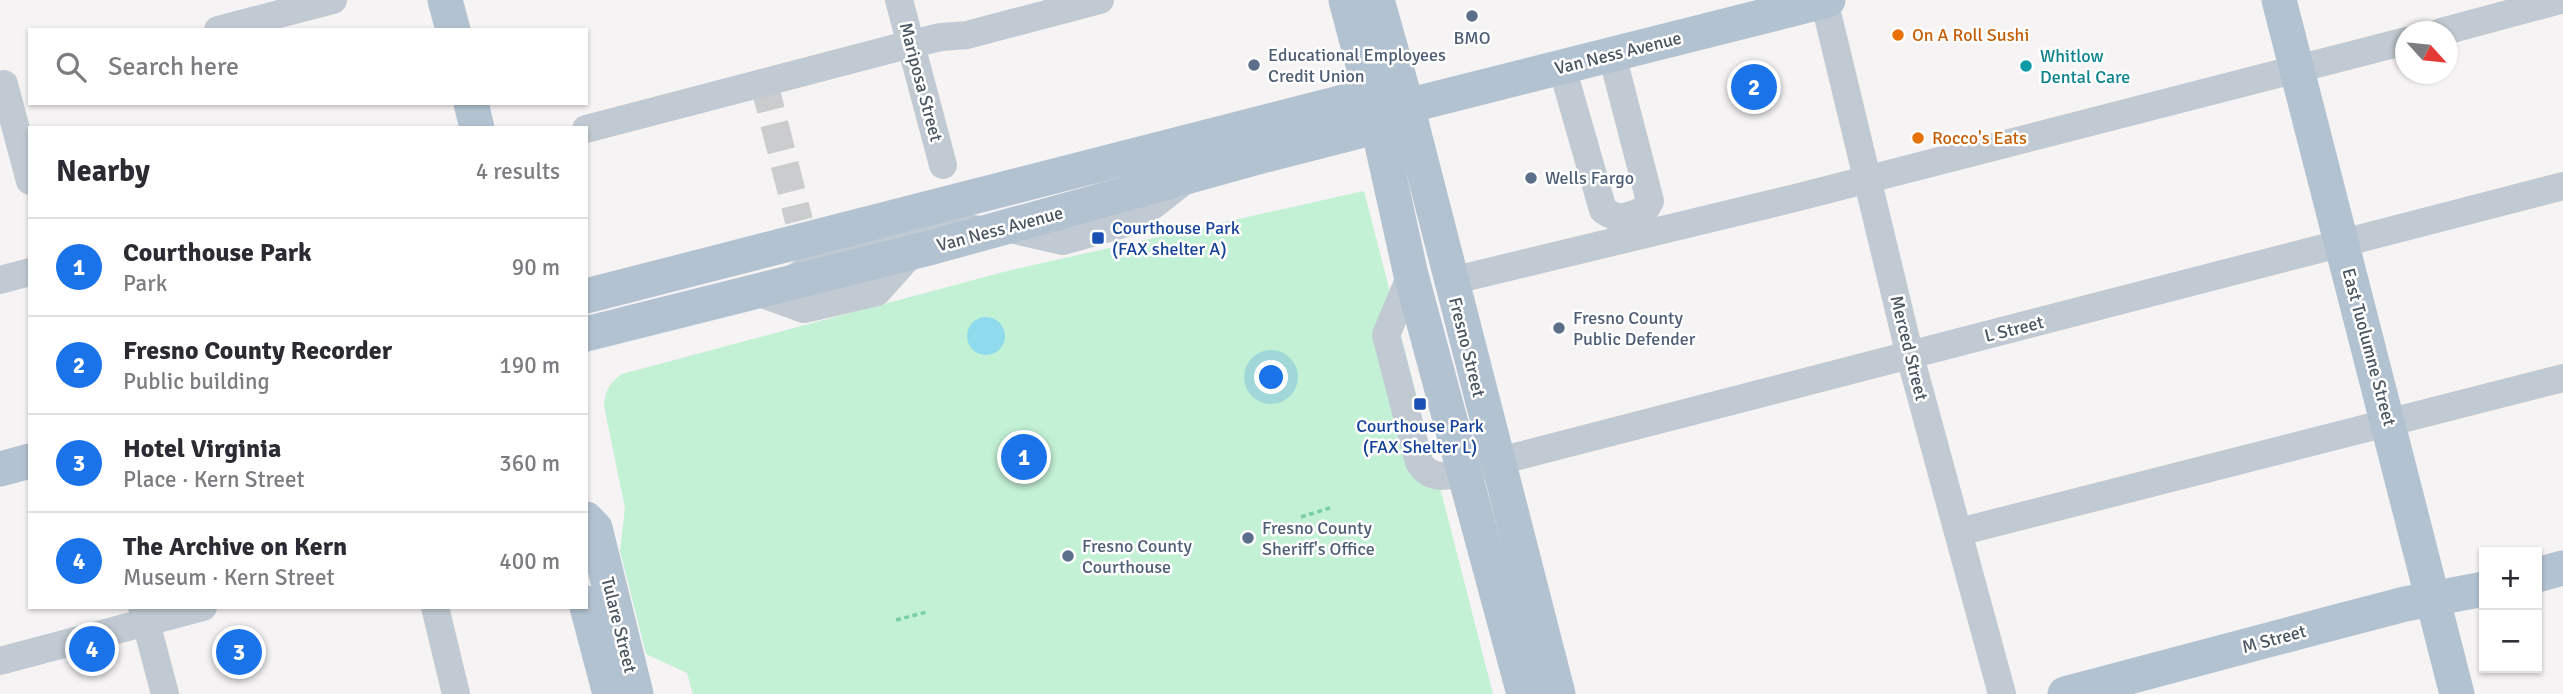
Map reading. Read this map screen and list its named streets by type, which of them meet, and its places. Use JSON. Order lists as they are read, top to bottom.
{
  "streets": {
    "main road": [
      "Van Ness Avenue",
      "Fresno Street",
      "East Tuolumne Street",
      "Tulare Street",
      "M Street"
    ],
    "street": ["Mariposa Street", "L Street", "Merced Street"]
  },
  "crossings": [
    ["Van Ness Avenue", "Fresno Street"],
    ["Van Ness Avenue", "Merced Street"],
    ["L Street", "Fresno Street"],
    ["L Street", "East Tuolumne Street"],
    ["L Street", "Merced Street"],
    ["East Tuolumne Street", "M Street"]
  ],
  "places": {
    "other": [
      "BMO",
      "On A Roll Sushi",
      "Educational Employees Credit Union",
      "Whitlow Dental Care",
      "Rocco's Eats",
      "Wells Fargo",
      "Fresno County Public Defender",
      "Fresno County Sheriff's Office",
      "Fresno County Courthouse"
    ],
    "transit": ["Courthouse Park (FAX shelter A)", "Courthouse Park (FAX Shelter L)"]
  },
  "north": "bottom right",
  "page": {
    "search": "Search here",
    "pins": [
      "2",
      "1",
      "4",
      "3"
    ],
    "heading": ["Nearby", "4 results"],
    "list": [
      {
        "mark": "1",
        "name": "Courthouse Park",
        "note": "Park",
        "value": "90 m"
      },
      {
        "mark": "2",
        "name": "Fresno County Recorder",
        "note": "Public building",
        "value": "190 m"
      },
      {
        "mark": "3",
        "name": "Hotel Virginia",
        "note": "Place · Kern Street",
        "value": "360 m"
      },
      {
        "mark": "4",
        "name": "The Archive on Kern",
        "note": "Museum · Kern Street",
        "value": "400 m"
      }
    ],
    "map_buttons": ["+", "−"]
  }
}
